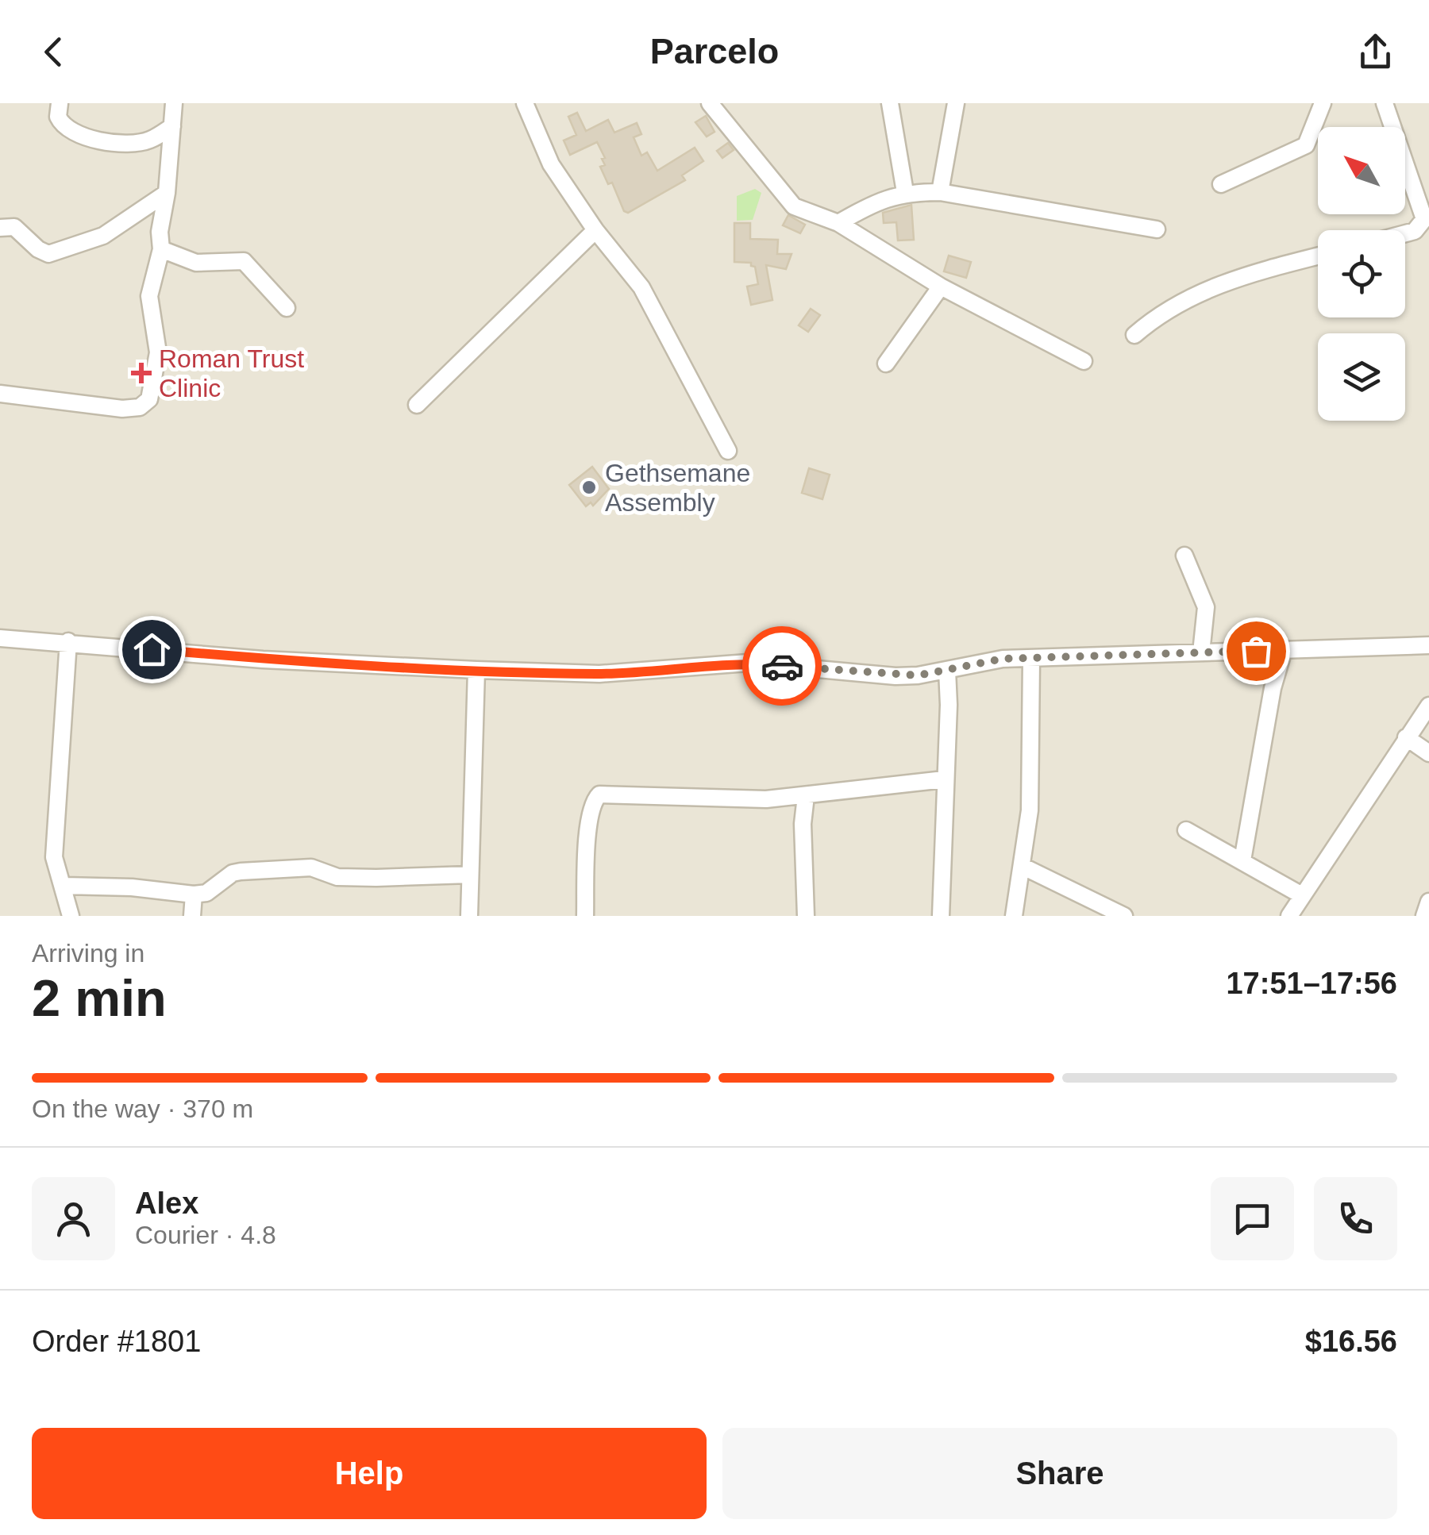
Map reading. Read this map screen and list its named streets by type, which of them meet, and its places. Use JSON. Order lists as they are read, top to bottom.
{
  "places": {
    "health": ["Roman Trust Clinic"],
    "other": ["Gethsemane Assembly"]
  },
  "north": "top left",
  "page": {
    "header": "Parcelo",
    "heading": ["2 min", "Arriving in", "17:51–17:56"],
    "panel": [
      "Alex",
      "Courier · 4.8",
      "Order #1801",
      "$16.56"
    ],
    "bar": "On the way · 370 m",
    "buttons": ["Help", "Share"]
  }
}
